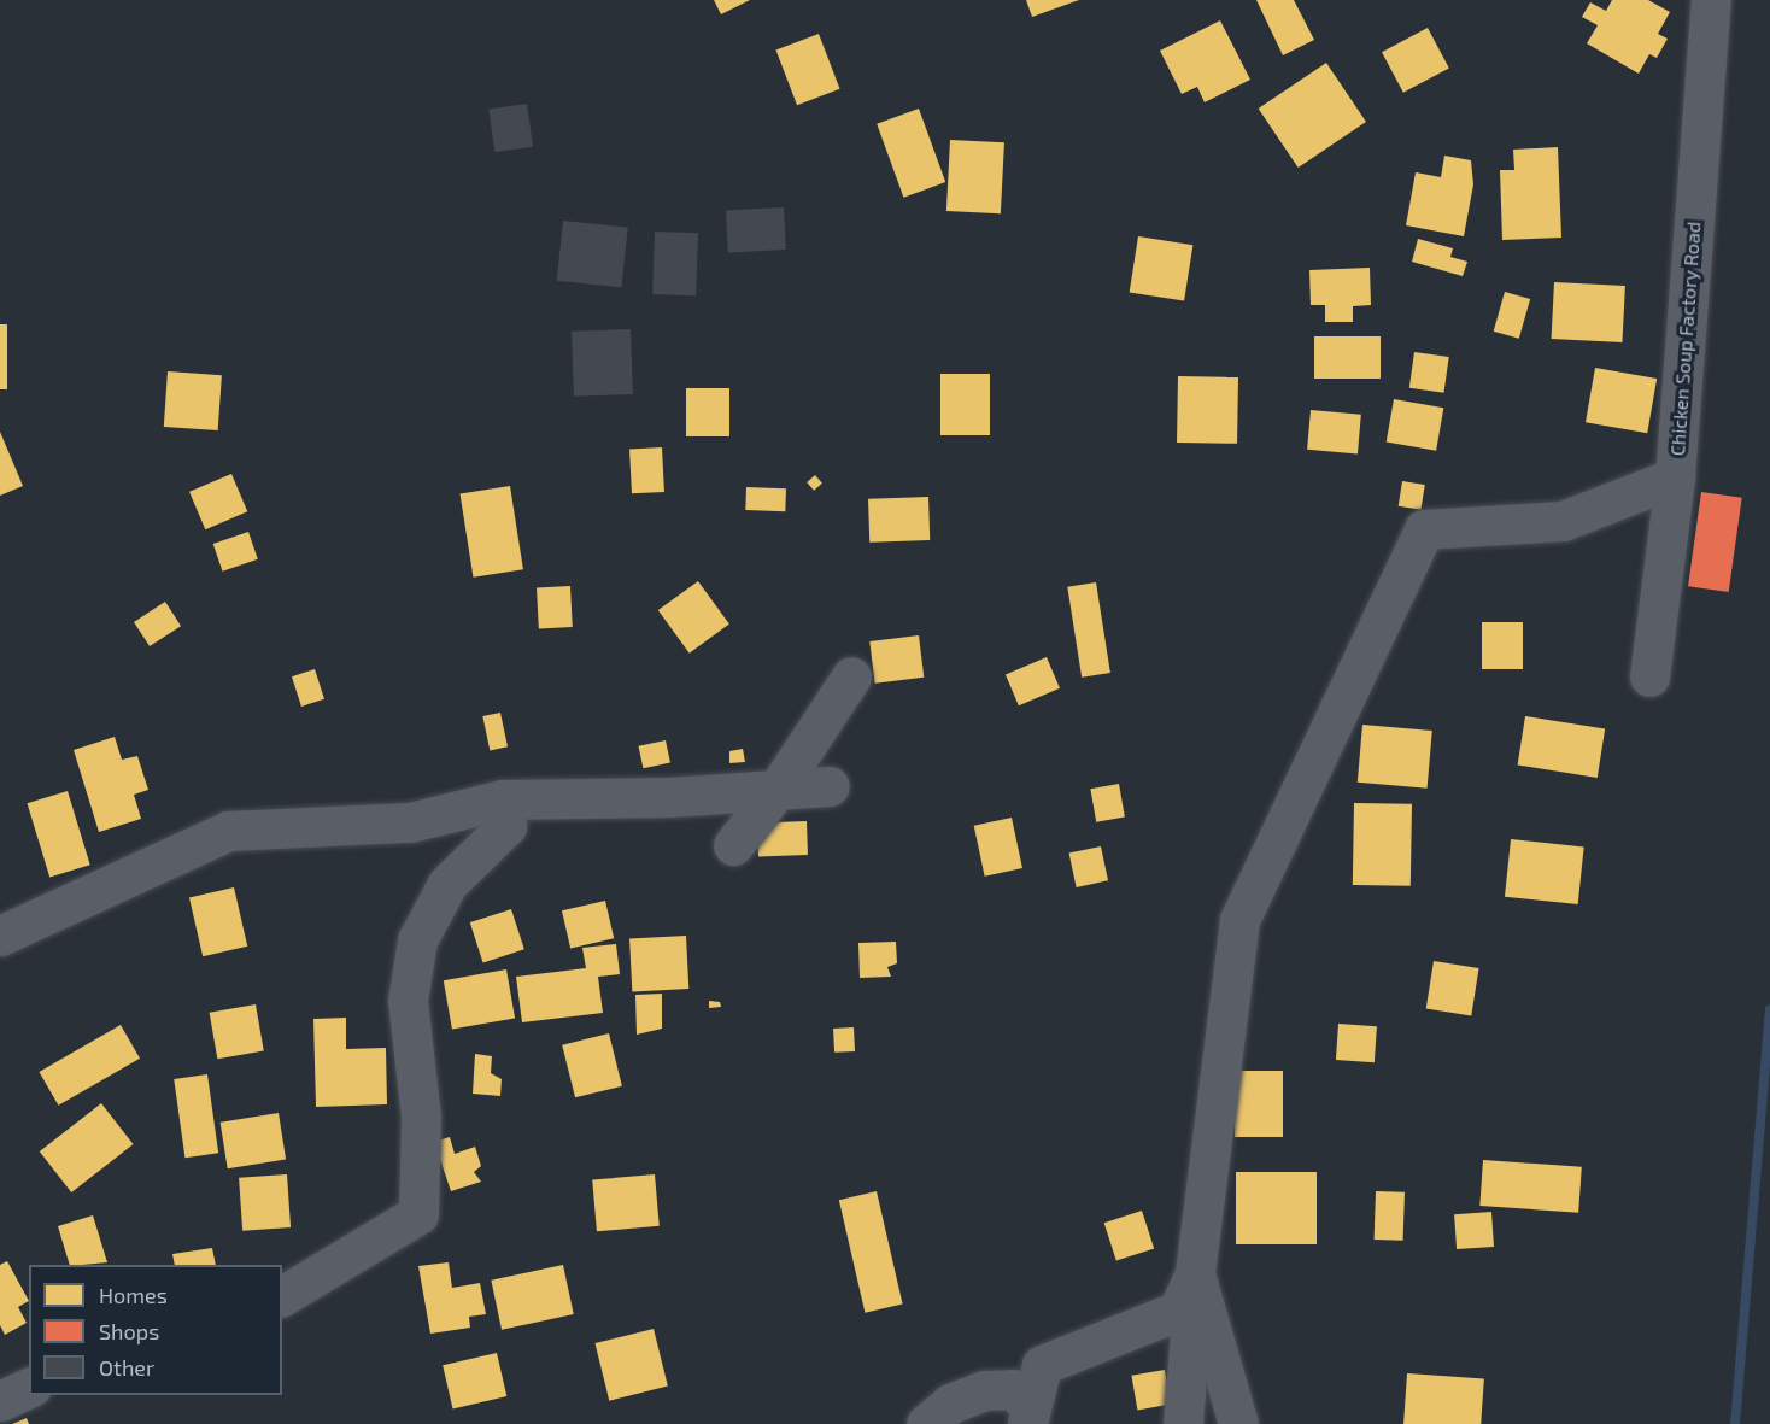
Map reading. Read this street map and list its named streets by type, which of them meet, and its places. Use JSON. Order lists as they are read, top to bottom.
{
  "streets": {
    "street": ["Chicken Soup Factory Road"]
  },
  "legend": ["Homes", "Shops", "Other"]
}
